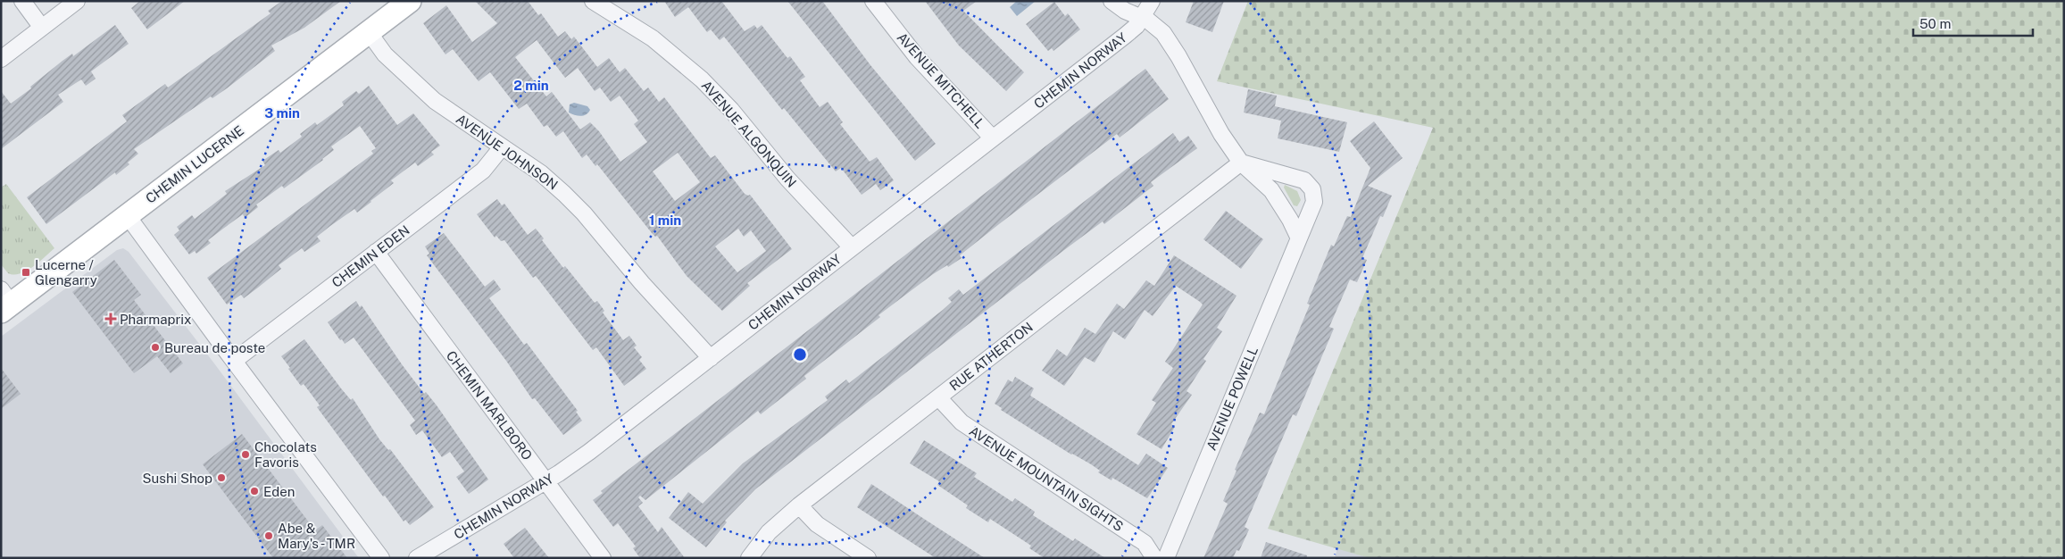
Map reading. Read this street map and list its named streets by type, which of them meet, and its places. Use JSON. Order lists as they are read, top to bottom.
{
  "streets": {
    "main road": ["CHEMIN LUCERNE"],
    "street": [
      "CHEMIN NORWAY",
      "AVENUE MITCHELL",
      "AVENUE ALGONQUIN",
      "AVENUE JOHNSON",
      "CHEMIN EDEN",
      "RUE ATHERTON",
      "AVENUE POWELL",
      "CHEMIN MARLBORO",
      "AVENUE MOUNTAIN SIGHTS"
    ]
  },
  "crossings": [
    ["CHEMIN NORWAY", "AVENUE MITCHELL"],
    ["CHEMIN NORWAY", "AVENUE ALGONQUIN"],
    ["CHEMIN NORWAY", "AVENUE JOHNSON"],
    ["CHEMIN NORWAY", "CHEMIN MARLBORO"],
    ["AVENUE JOHNSON", "CHEMIN LUCERNE"],
    ["AVENUE JOHNSON", "CHEMIN EDEN"],
    ["CHEMIN EDEN", "CHEMIN MARLBORO"],
    ["RUE ATHERTON", "AVENUE POWELL"],
    ["RUE ATHERTON", "AVENUE MOUNTAIN SIGHTS"]
  ],
  "places": {
    "transit": ["Lucerne / Glengarry"],
    "health": ["Pharmaprix"],
    "other": [
      "Bureau de poste",
      "Chocolats Favoris",
      "Sushi Shop",
      "Eden",
      "Abe & Mary's - TMR"
    ]
  },
  "scale_bar": "50 m",
  "rings": ["2 min", "3 min", "1 min"]
}
